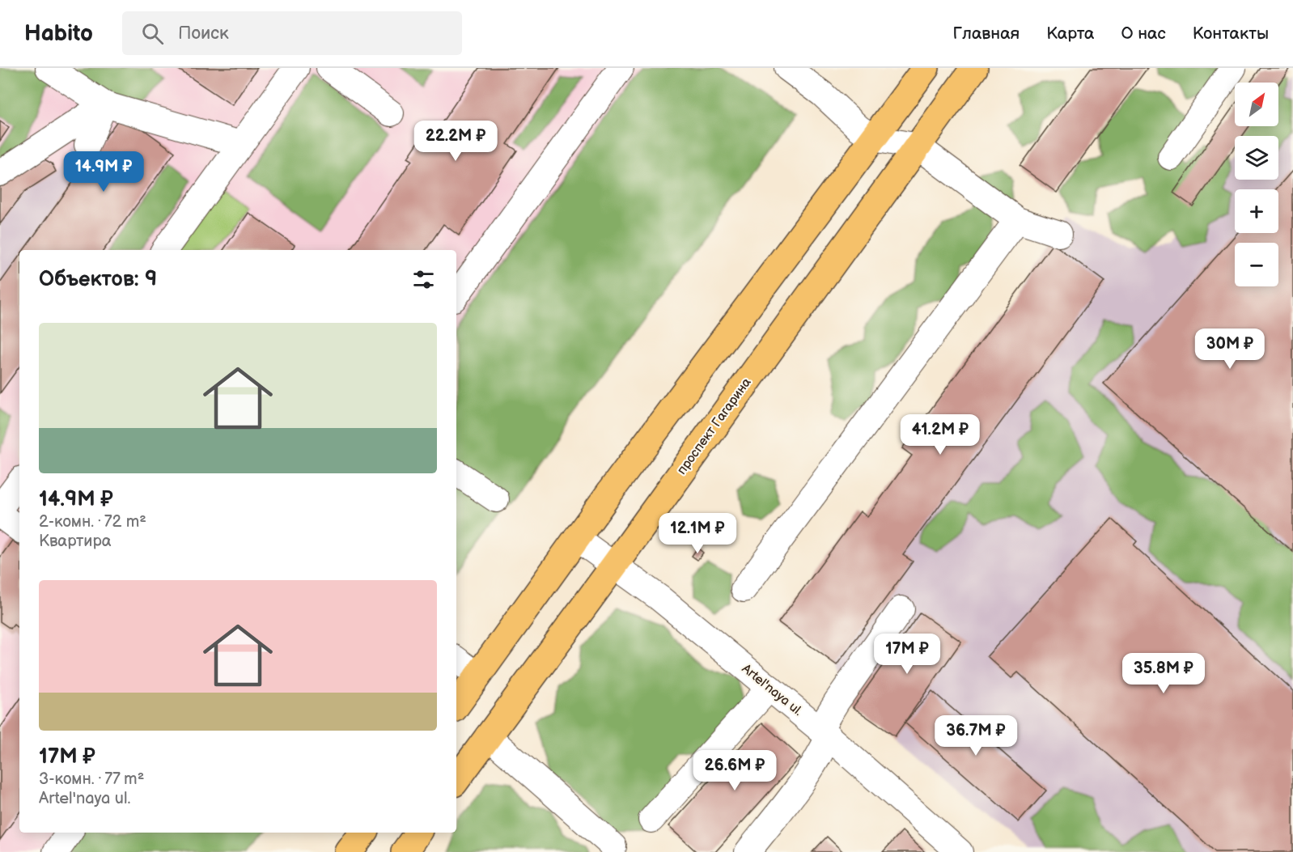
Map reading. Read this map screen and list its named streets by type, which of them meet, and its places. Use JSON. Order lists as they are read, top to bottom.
{
  "streets": {
    "main road": ["проспект Гагарина"],
    "street": ["Artel'naya ul."]
  },
  "crossings": [
    ["проспект Гагарина", "Artel'naya ul."]
  ],
  "north": "top right",
  "page": {
    "header": "Habito",
    "search": "Поиск",
    "nav": [
      "Главная",
      "Карта",
      "О нас",
      "Контакты"
    ],
    "map_buttons": ["+", "−"],
    "price": [
      "22.2M ₽",
      "14.9M ₽",
      "30M ₽",
      "41.2M ₽",
      "12.1M ₽",
      "17M ₽",
      "35.8M ₽",
      "36.7M ₽",
      "26.6M ₽"
    ],
    "heading": "Объектов: 9",
    "list": [
      {
        "name": "14.9M ₽",
        "note": "2-комн. · 72 m² · Квартира"
      },
      {
        "name": "17M ₽",
        "note": "3-комн. · 77 m² · Artel'naya ul."
      }
    ]
  }
}
